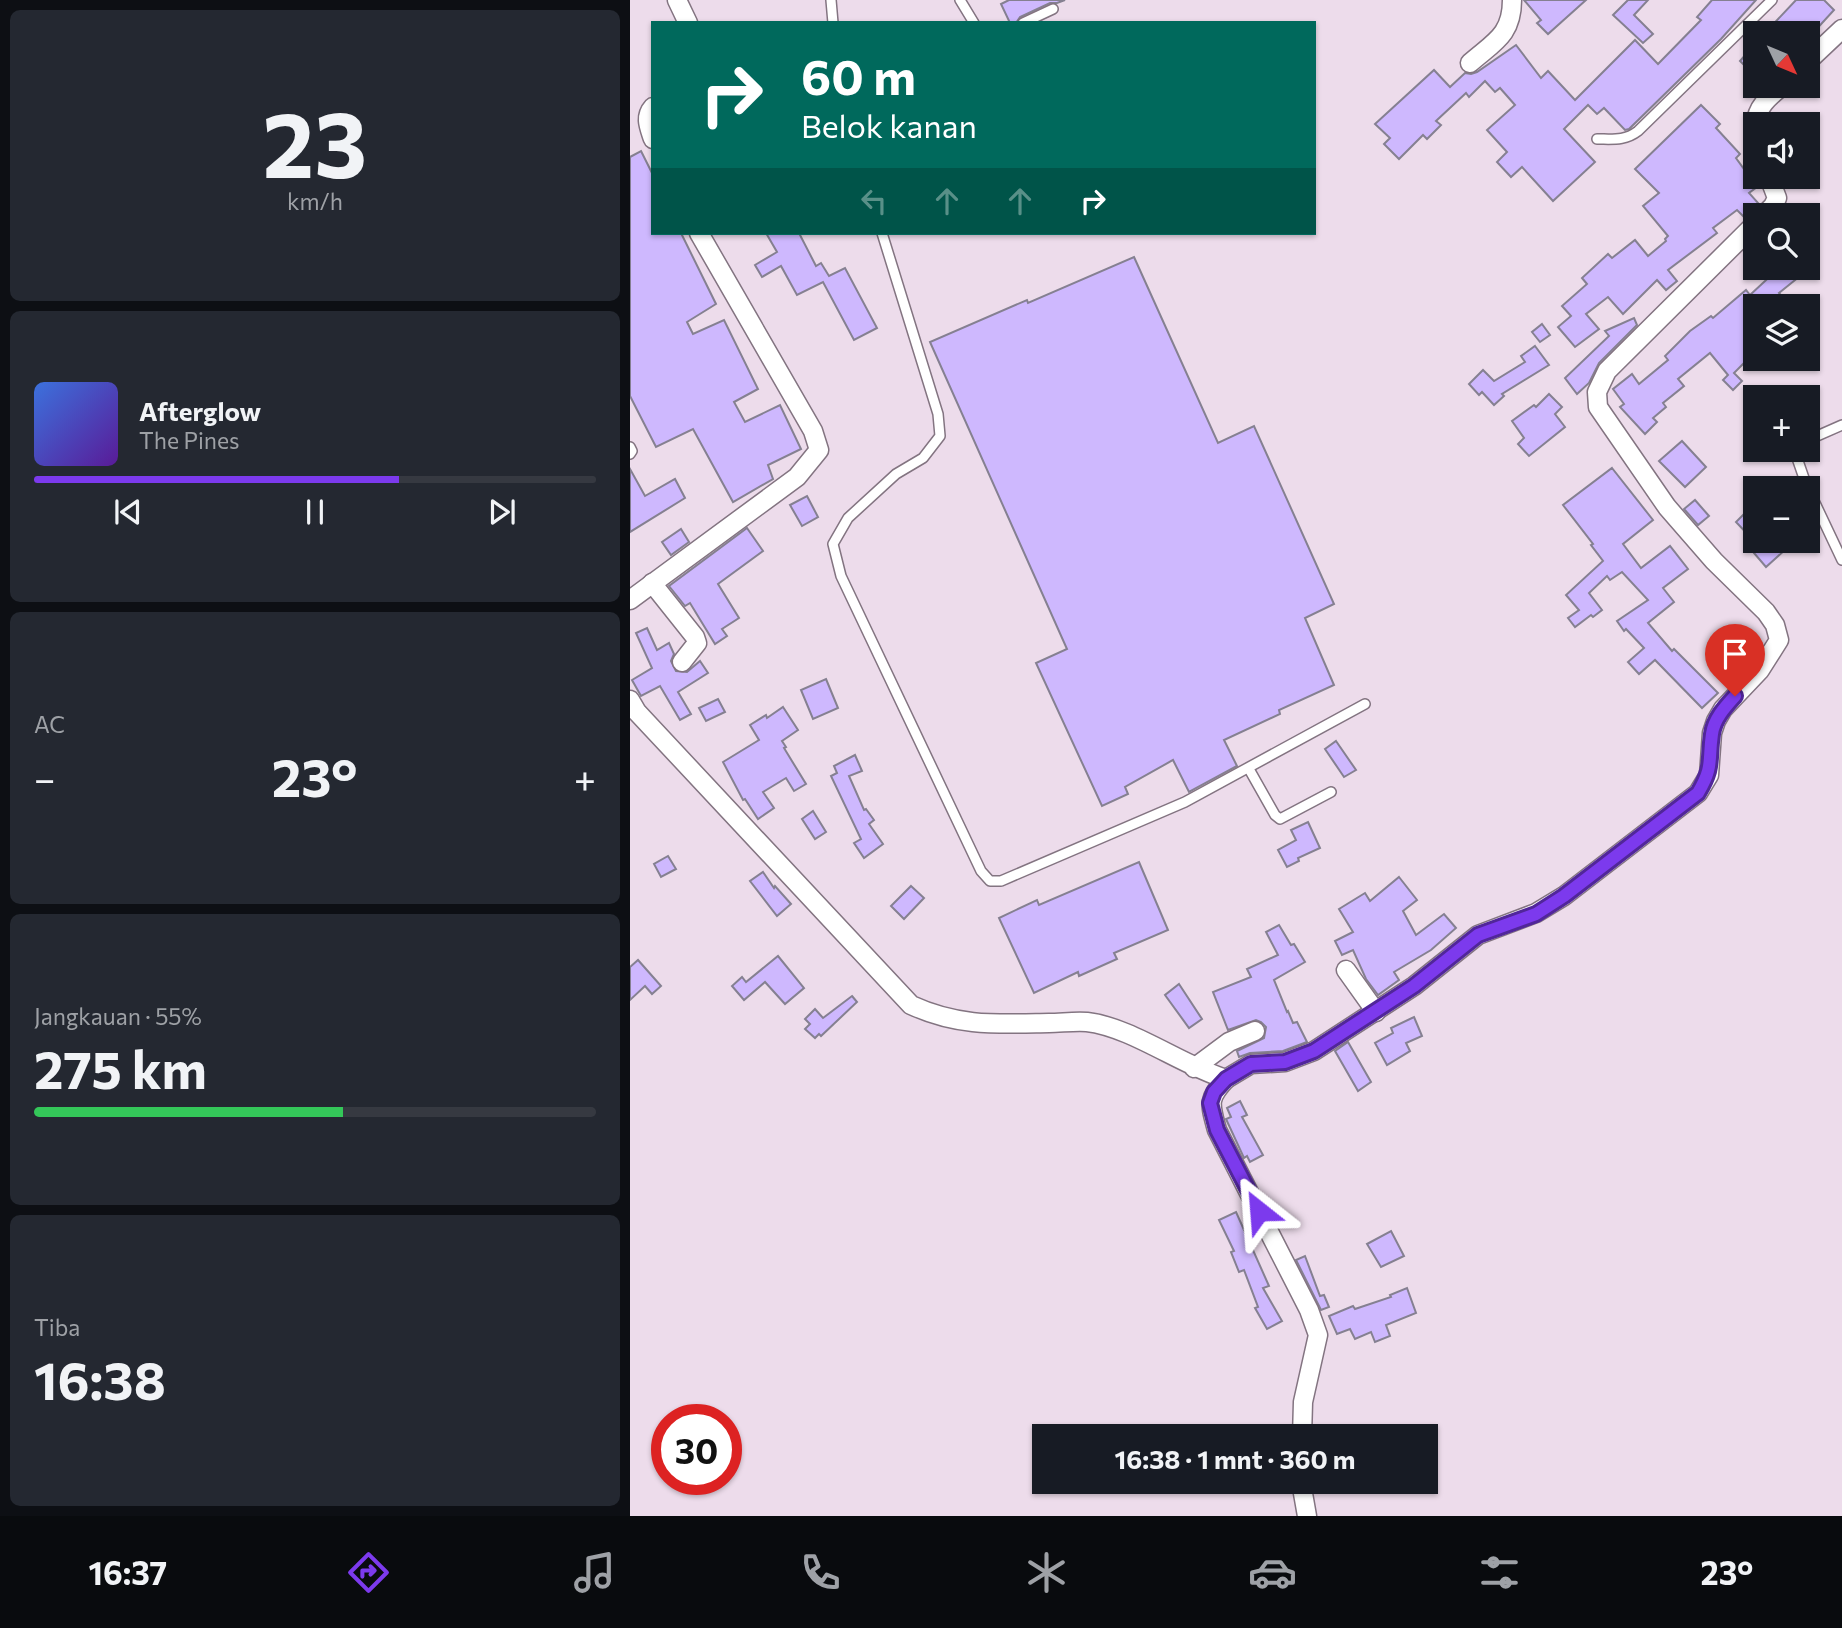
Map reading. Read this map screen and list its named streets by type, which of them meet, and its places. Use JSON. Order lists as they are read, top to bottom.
{
  "north": "bottom right",
  "page": {
    "tile": [
      ["23", "km/h"],
      "AC",
      ["Jangkauan · 55%", "275 km"],
      ["Tiba", "16:38"]
    ],
    "map_buttons": ["+", "−"],
    "turn": ["60 m", "Belok kanan"],
    "song": ["Afterglow", "The Pines"],
    "heat": ["−", "23°", "+"],
    "limit": "30",
    "trip": "16:38 · 1 mnt · 360 m",
    "tabs": ["16:37", "23°"]
  }
}
